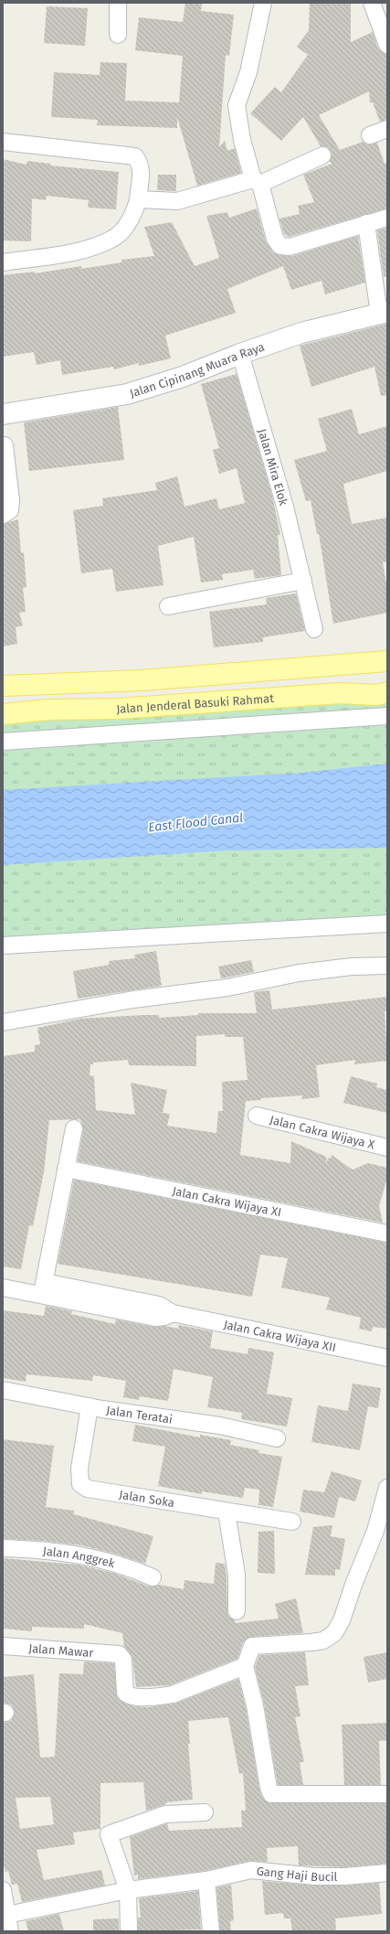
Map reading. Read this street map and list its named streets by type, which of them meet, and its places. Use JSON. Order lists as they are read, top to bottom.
{
  "streets": {
    "main road": ["Jalan Jenderal Basuki Rahmat"],
    "street": [
      "Jalan Cipinang Muara Raya",
      "Jalan Mira Elok",
      "Jalan Cakra Wijaya X",
      "Jalan Cakra Wijaya XI",
      "Jalan Cakra Wijaya XII",
      "Jalan Teratai",
      "Jalan Soka",
      "Jalan Anggrek",
      "Jalan Mawar",
      "Gang Haji Bucil"
    ]
  },
  "crossings": [
    ["Jalan Cipinang Muara Raya", "Jalan Mira Elok"],
    ["Jalan Teratai", "Jalan Soka"]
  ],
  "water": ["East Flood Canal"]
}
